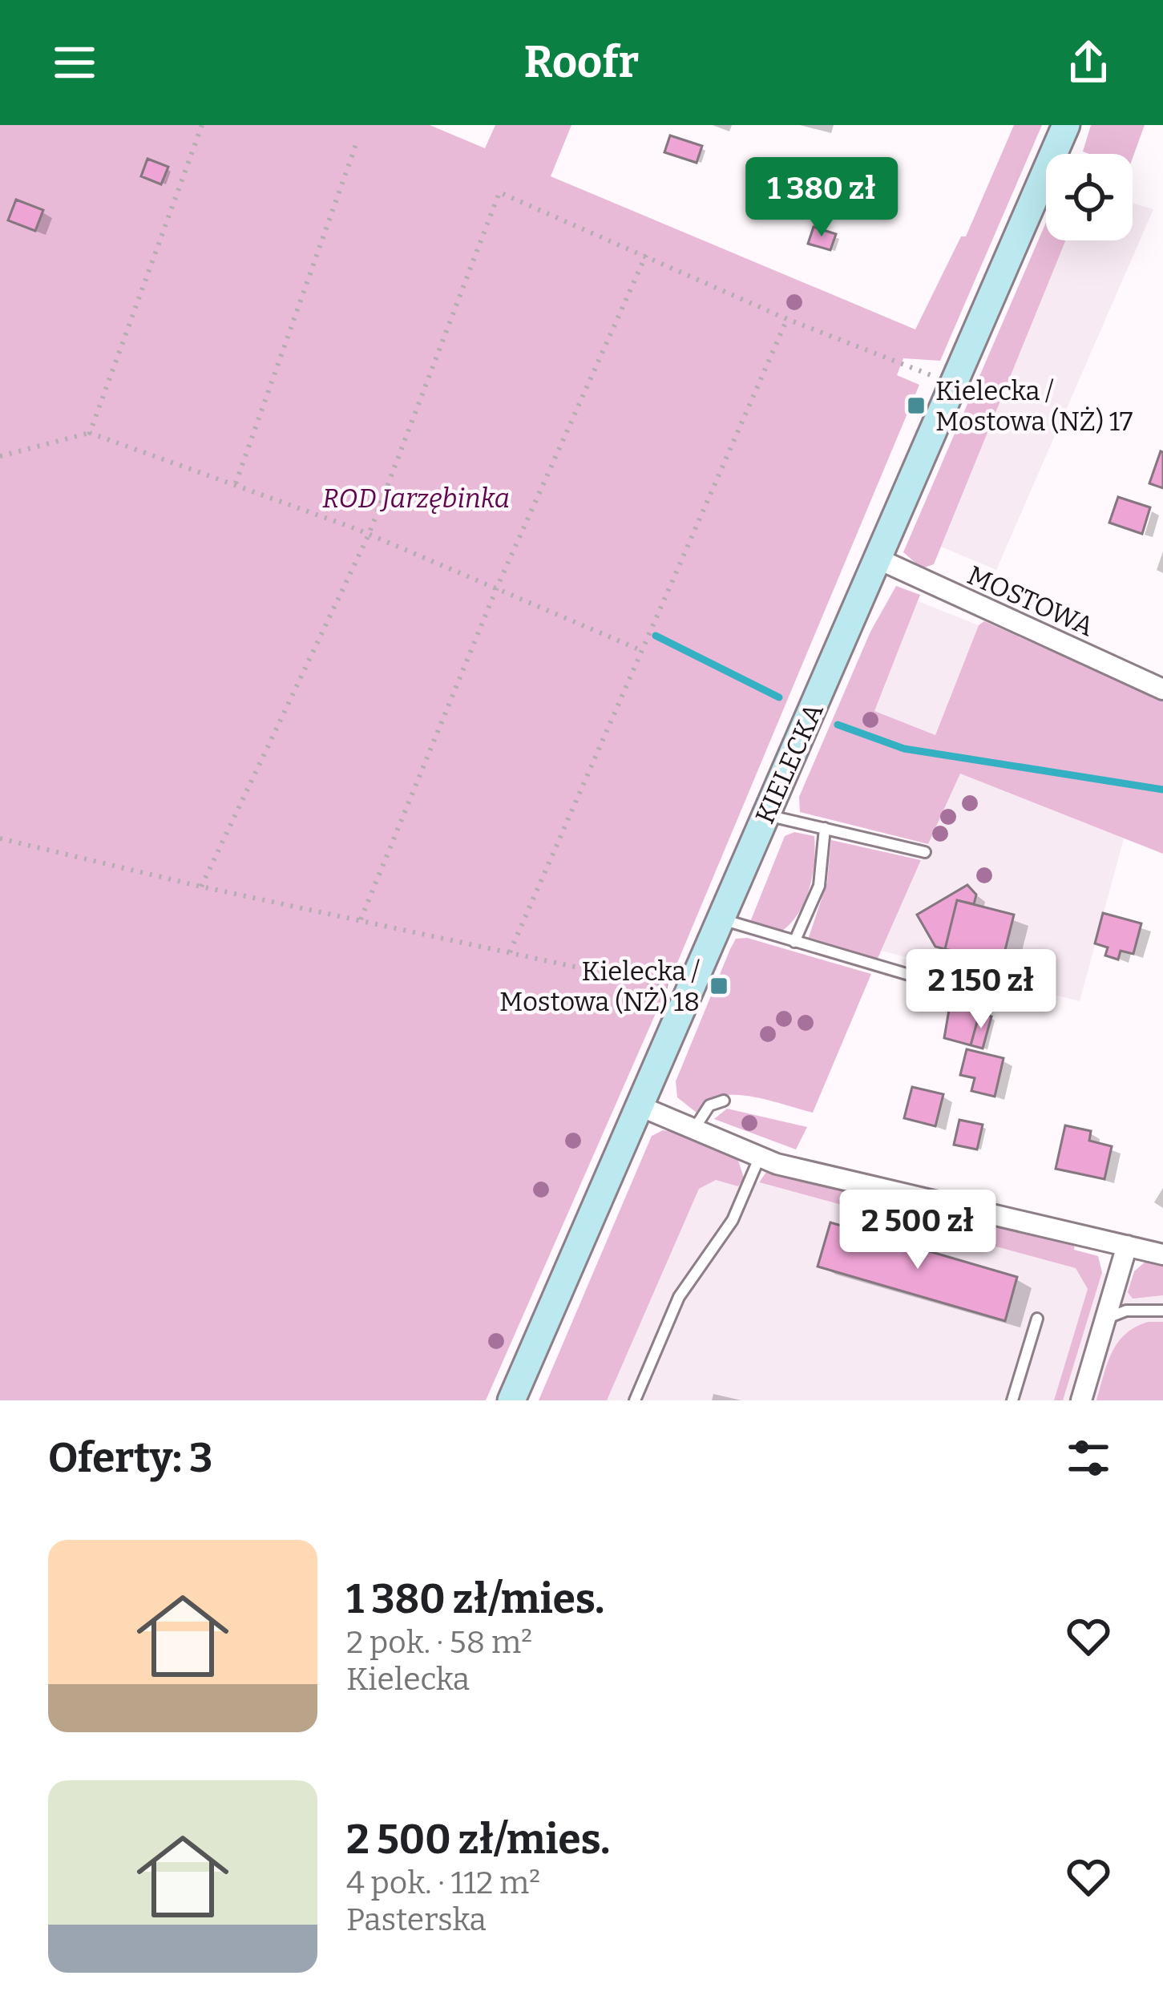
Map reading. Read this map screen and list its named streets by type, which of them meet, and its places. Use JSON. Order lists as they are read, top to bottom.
{
  "streets": {
    "main road": ["KIELECKA"],
    "street": ["MOSTOWA"]
  },
  "crossings": [
    ["MOSTOWA", "KIELECKA"]
  ],
  "parks": ["ROD Jarzębinka"],
  "places": {
    "transit": ["Kielecka / Mostowa (NŻ) 17", "Kielecka / Mostowa (NŻ) 18"]
  },
  "page": {
    "header": "Roofr",
    "price": ["1 380 zł", "2 150 zł", "2 500 zł"],
    "heading": "Oferty: 3",
    "list": [
      {
        "name": "1 380 zł/mies.",
        "note": "2 pok. · 58 m² · Kielecka"
      },
      {
        "name": "2 500 zł/mies.",
        "note": "4 pok. · 112 m² · Pasterska"
      }
    ]
  }
}
